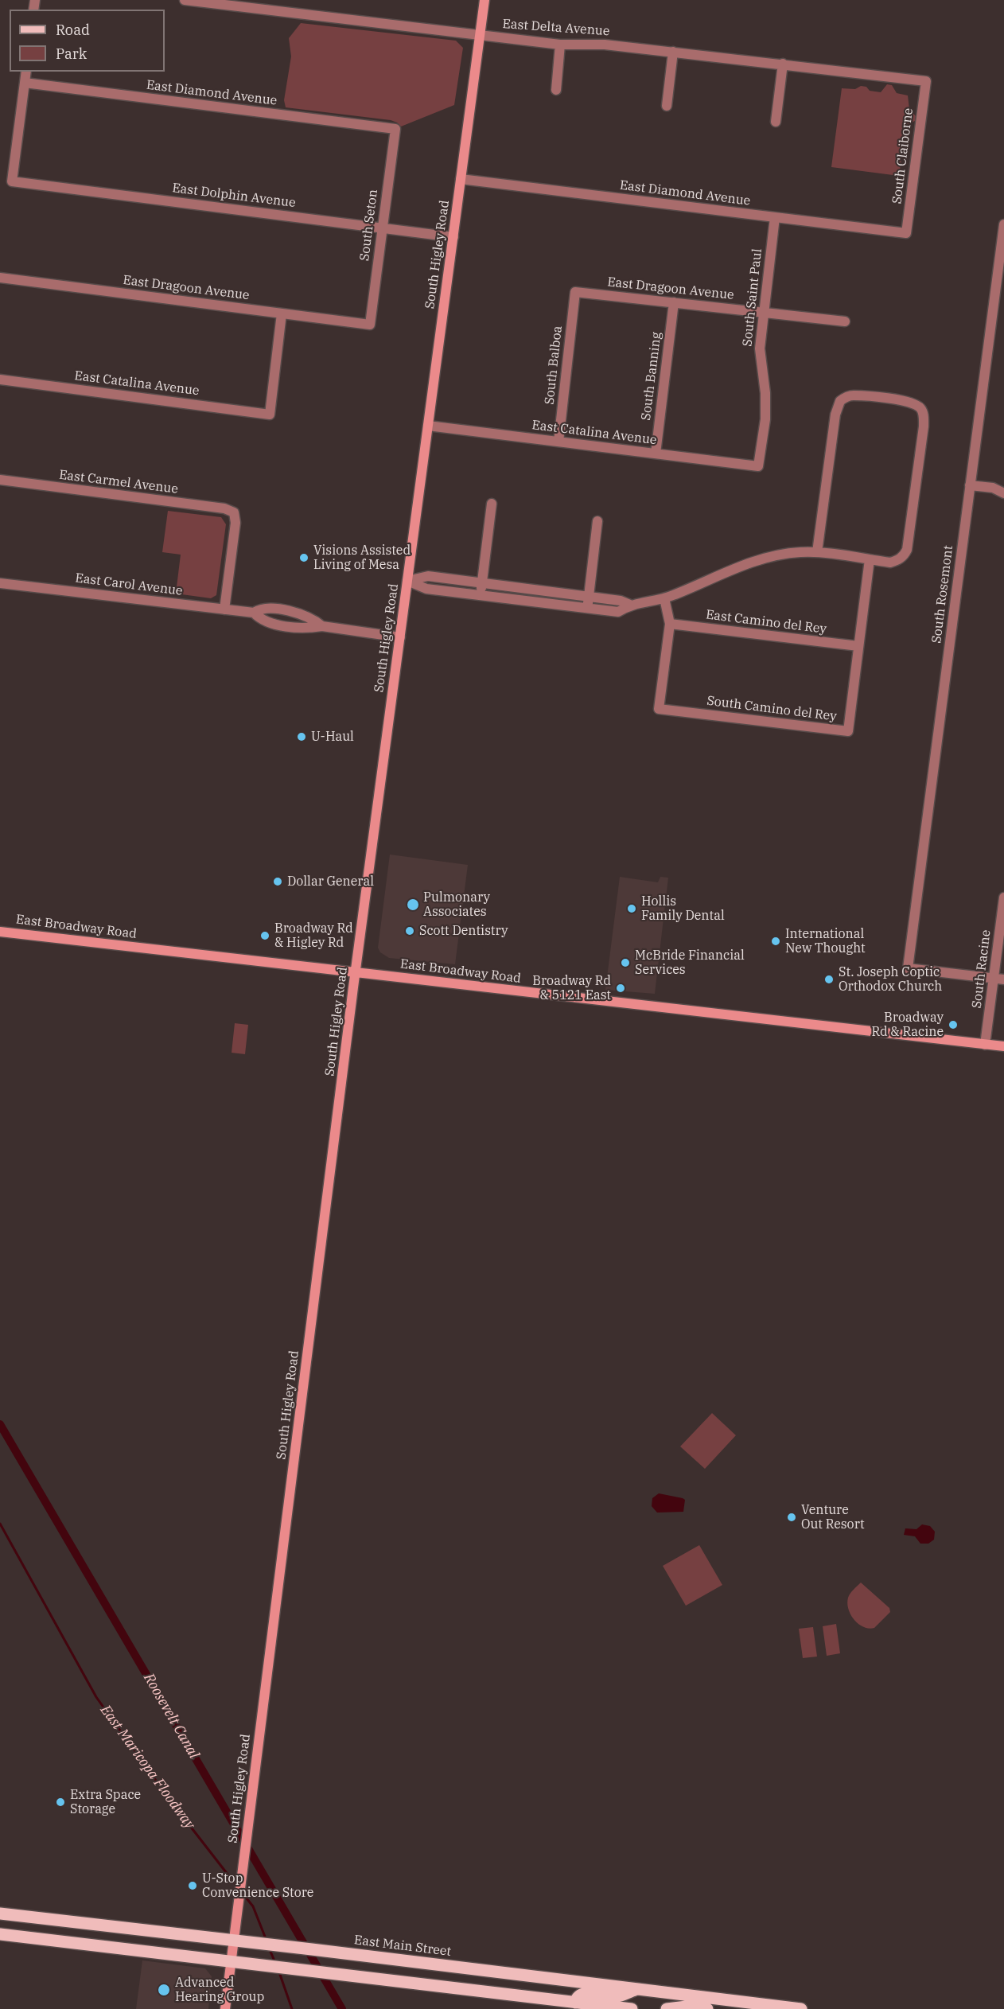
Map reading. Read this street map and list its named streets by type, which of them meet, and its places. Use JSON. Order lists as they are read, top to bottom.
{
  "streets": {
    "main road": ["South Higley Road", "East Broadway Road", "East Main Street"],
    "street": [
      "East Delta Avenue",
      "East Diamond Avenue",
      "South Claiborne",
      "East Dolphin Avenue",
      "South Seton",
      "East Dragoon Avenue",
      "South Saint Paul",
      "South Balboa",
      "South Banning",
      "East Catalina Avenue",
      "East Carmel Avenue",
      "East Carol Avenue",
      "South Rosemont",
      "East Camino del Rey",
      "South Camino del Rey",
      "South Racine"
    ]
  },
  "crossings": [
    ["East Delta Avenue", "South Claiborne"],
    ["East Delta Avenue", "South Higley Road"],
    ["East Diamond Avenue", "South Claiborne"],
    ["East Diamond Avenue", "East Dolphin Avenue"],
    ["East Diamond Avenue", "South Seton"],
    ["East Diamond Avenue", "South Higley Road"],
    ["East Diamond Avenue", "South Saint Paul"],
    ["East Dolphin Avenue", "South Seton"],
    ["East Dolphin Avenue", "South Higley Road"],
    ["South Seton", "East Dragoon Avenue"],
    ["South Higley Road", "East Catalina Avenue"],
    ["South Higley Road", "East Carol Avenue"],
    ["South Higley Road", "East Broadway Road"],
    ["South Higley Road", "East Main Street"],
    ["East Dragoon Avenue", "South Saint Paul"],
    ["East Dragoon Avenue", "South Balboa"],
    ["East Dragoon Avenue", "South Banning"],
    ["East Dragoon Avenue", "East Catalina Avenue"],
    ["South Saint Paul", "East Catalina Avenue"],
    ["South Balboa", "East Catalina Avenue"],
    ["South Banning", "East Catalina Avenue"],
    ["East Carmel Avenue", "East Carol Avenue"],
    ["South Rosemont", "South Racine"],
    ["East Camino del Rey", "South Camino del Rey"],
    ["East Broadway Road", "South Racine"]
  ],
  "water": ["Roosevelt Canal", "East Maricopa Floodway"],
  "places": [
    "Visions Assisted Living of Mesa",
    "U-Haul",
    "Dollar General",
    "Pulmonary Associates",
    "Hollis Family Dental",
    "Scott Dentistry",
    "Broadway Rd & Higley Rd",
    "International New Thought",
    "McBride Financial Services",
    "St. Joseph Coptic Orthodox Church",
    "Broadway Rd & 5121 East",
    "Broadway Rd & Racine",
    "Venture Out Resort",
    "Extra Space Storage",
    "U-Stop Convenience Store",
    "Advanced Hearing Group"
  ],
  "legend": ["Road", "Park"]
}
